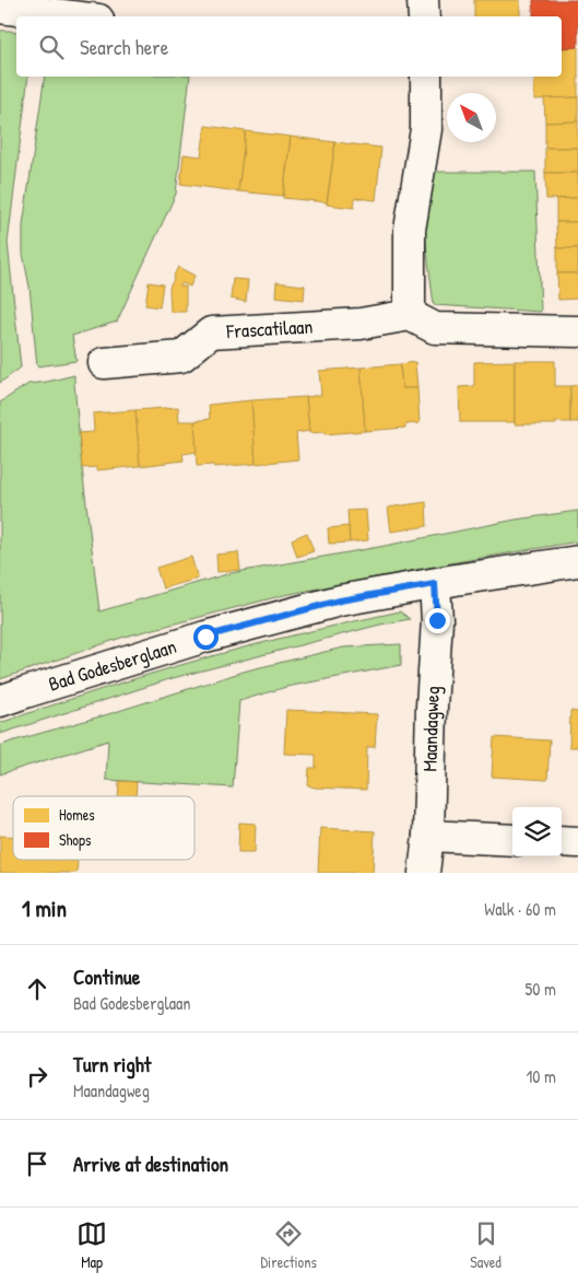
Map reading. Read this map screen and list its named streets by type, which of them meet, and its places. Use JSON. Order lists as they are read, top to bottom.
{
  "streets": {
    "street": ["Frascatilaan", "Bad Godesberglaan", "Maandagweg"]
  },
  "crossings": [
    ["Bad Godesberglaan", "Maandagweg"]
  ],
  "legend": ["Homes", "Shops"],
  "north": "top left",
  "page": {
    "search": "Search here",
    "heading": ["1 min", "Walk · 60 m"],
    "list": [
      ["Continue", "Bad Godesberglaan", "50 m"],
      ["Turn right", "Maandagweg", "10 m"],
      "Arrive at destination"
    ],
    "nav": ["Map", "Directions", "Saved"]
  }
}
